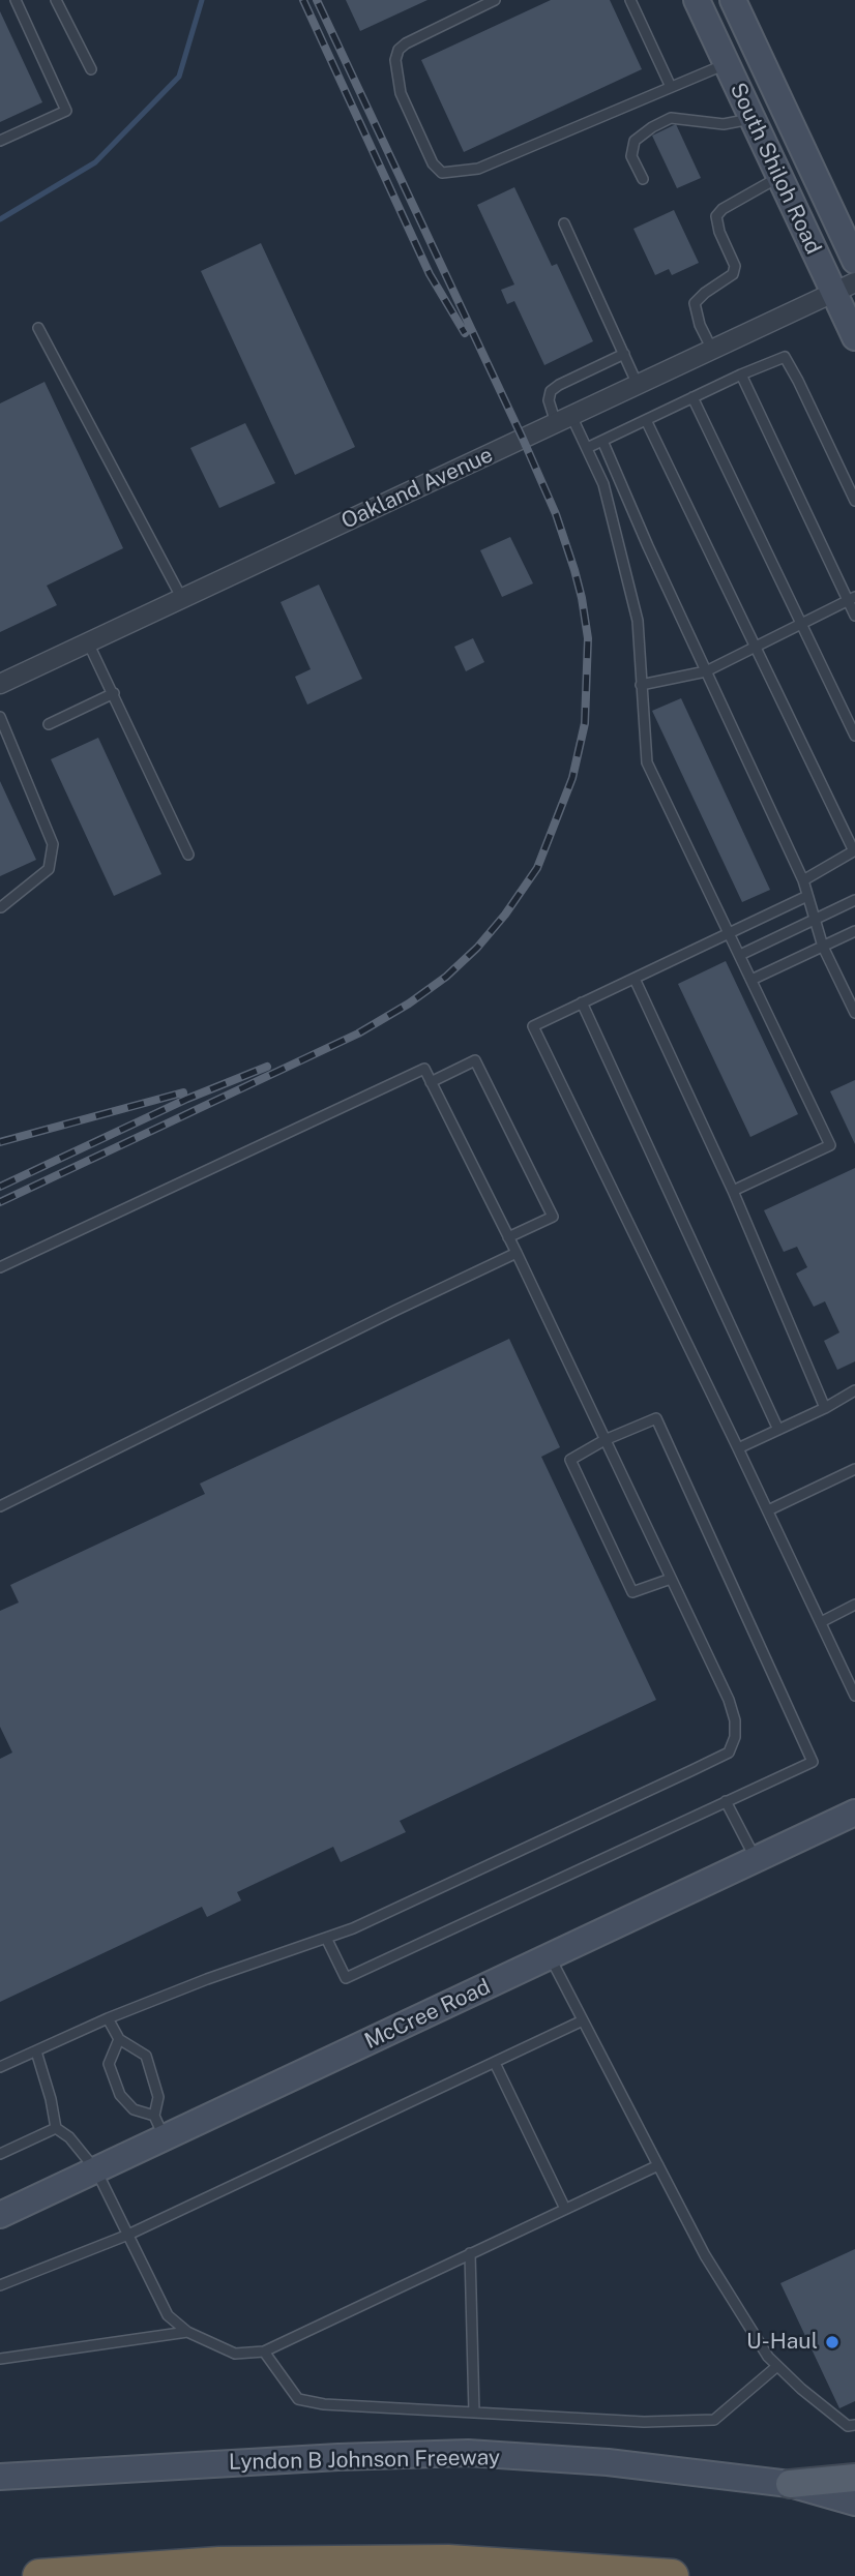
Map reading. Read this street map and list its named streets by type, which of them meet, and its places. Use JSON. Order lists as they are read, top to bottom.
{
  "streets": {
    "main road": ["South Shiloh Road", "McCree Road", "Lyndon B Johnson Freeway"],
    "street": ["Oakland Avenue"]
  },
  "crossings": [
    ["South Shiloh Road", "Oakland Avenue"]
  ],
  "places": ["U-Haul"]
}
